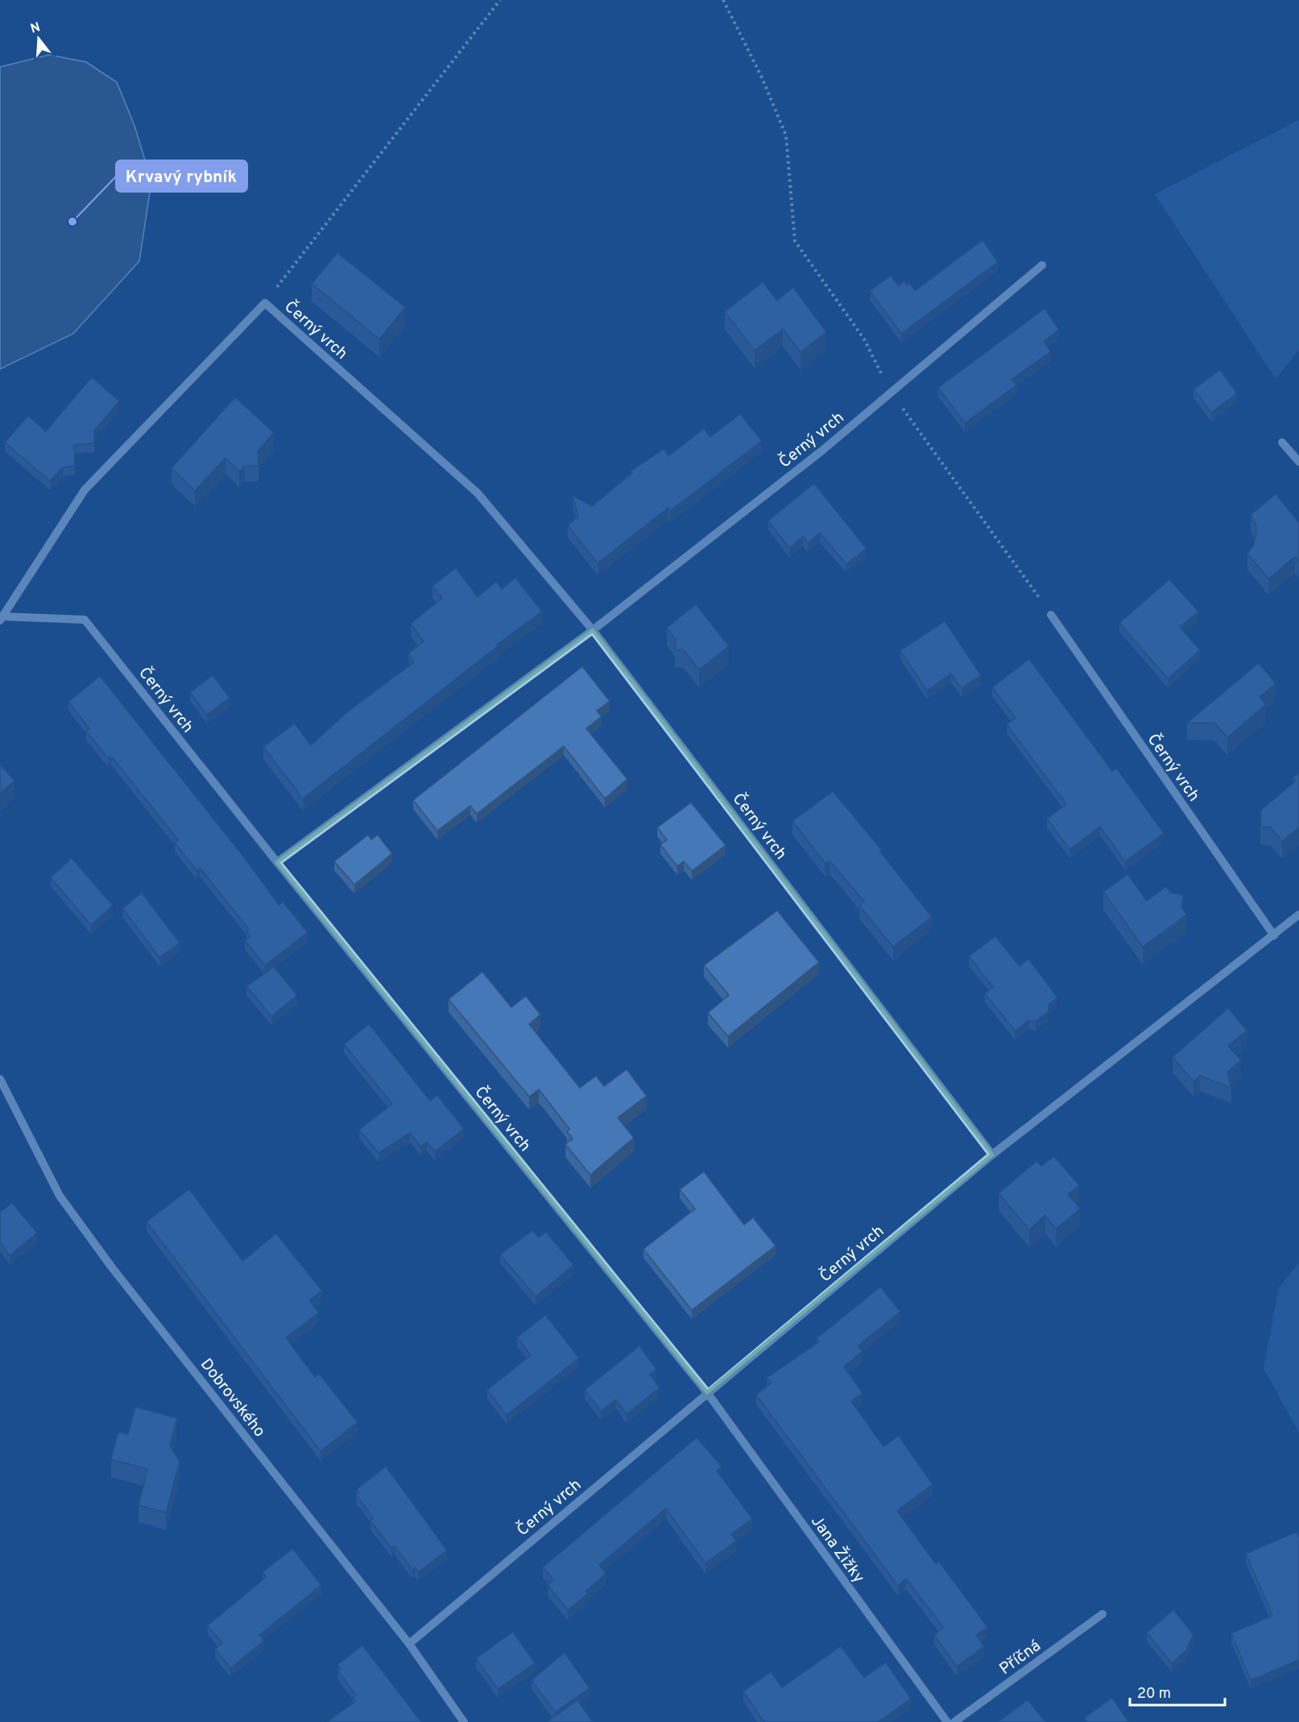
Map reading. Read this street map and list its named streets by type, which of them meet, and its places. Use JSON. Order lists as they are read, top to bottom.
{
  "streets": {
    "street": [
      "Černý vrch",
      "Dobrovského",
      "Jana Žižky",
      "Příčná"
    ]
  },
  "crossings": [
    ["Černý vrch", "Dobrovského"],
    ["Černý vrch", "Jana Žižky"]
  ],
  "places": ["Krvavý rybník"],
  "scale_bar": "20 m",
  "north": "top"
}
